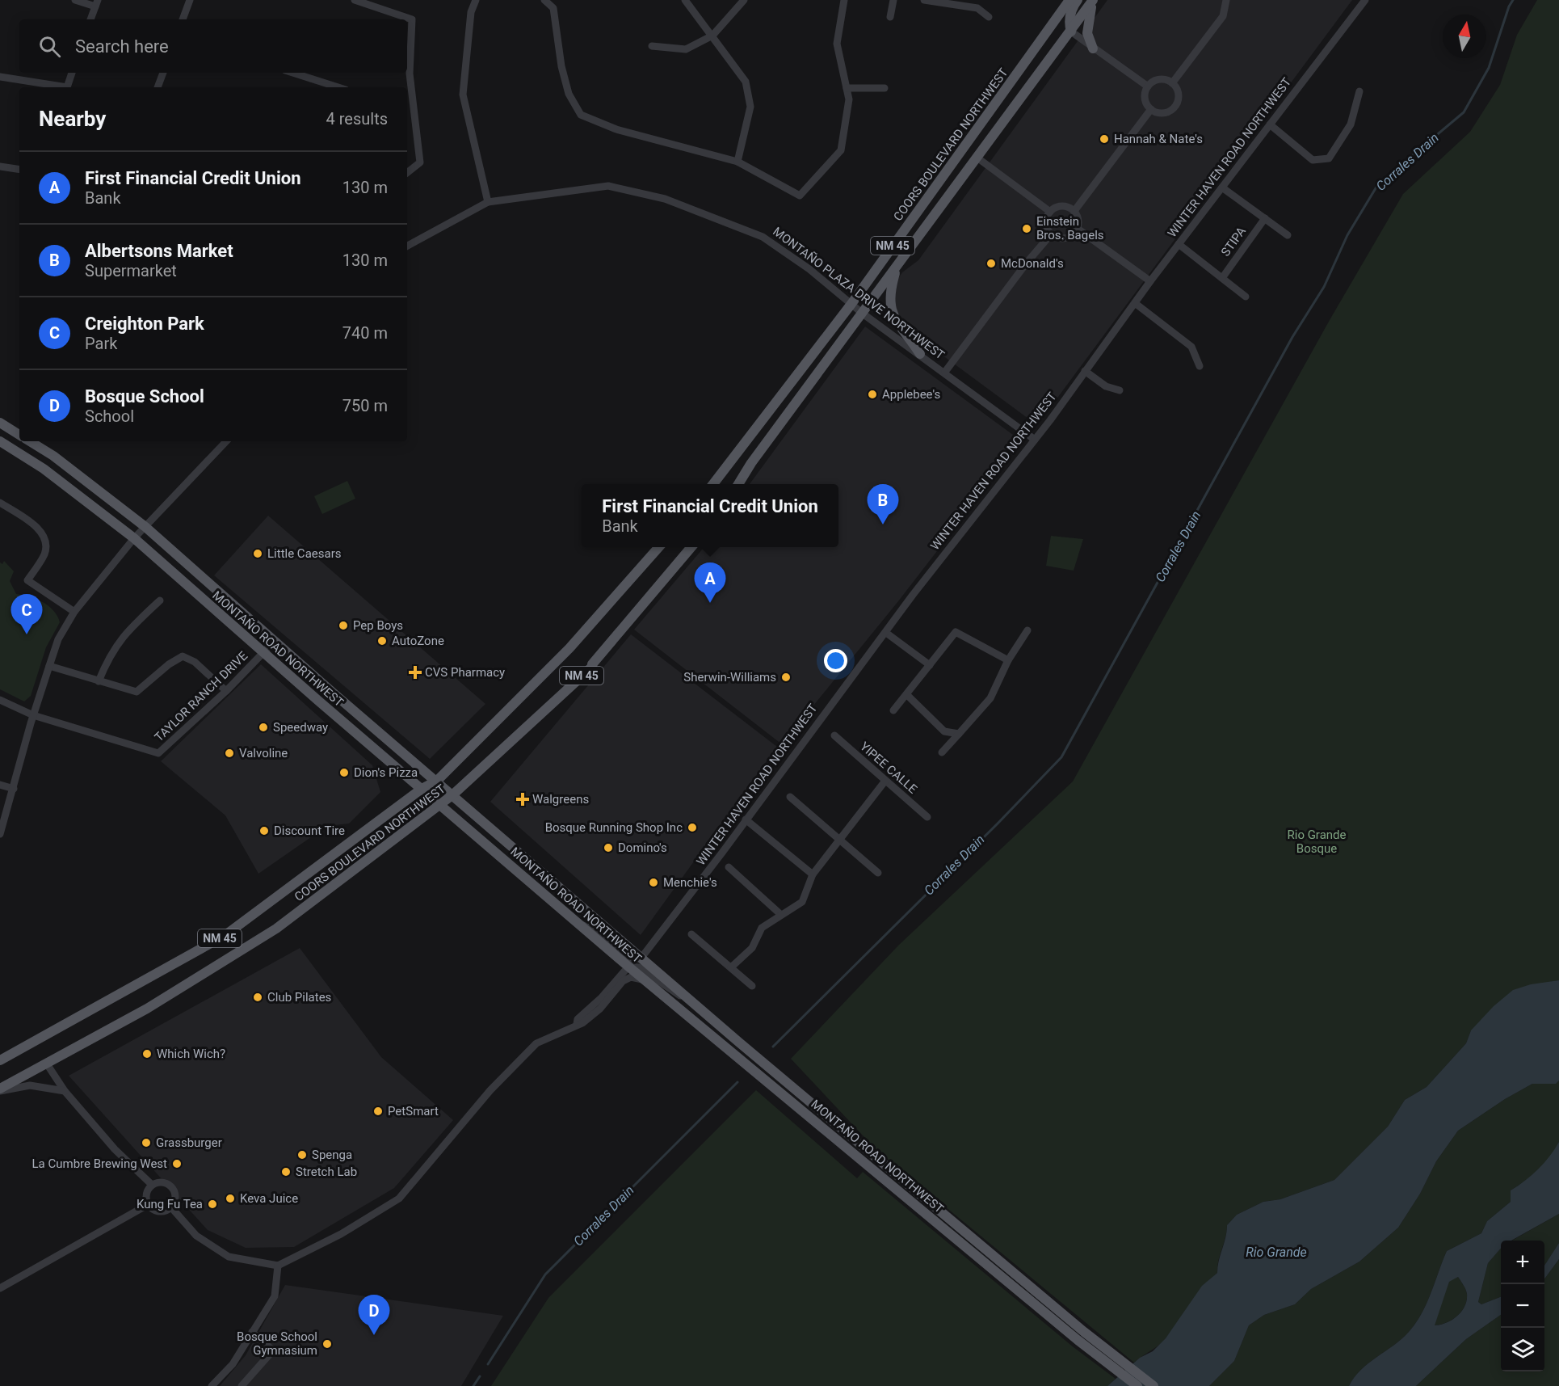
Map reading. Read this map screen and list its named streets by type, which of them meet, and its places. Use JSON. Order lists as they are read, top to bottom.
{
  "streets": {
    "main road": ["COORS BOULEVARD NORTHWEST", "NM 45", "MONTAÑO ROAD NORTHWEST"],
    "street": [
      "WINTER HAVEN ROAD NORTHWEST",
      "STIPA",
      "MONTAÑO PLAZA DRIVE NORTHWEST",
      "TAYLOR RANCH DRIVE",
      "YIPEE CALLE"
    ]
  },
  "crossings": [
    ["COORS BOULEVARD NORTHWEST", "MONTAÑO PLAZA DRIVE NORTHWEST"],
    ["COORS BOULEVARD NORTHWEST", "MONTAÑO ROAD NORTHWEST"],
    ["WINTER HAVEN ROAD NORTHWEST", "MONTAÑO PLAZA DRIVE NORTHWEST"],
    ["WINTER HAVEN ROAD NORTHWEST", "MONTAÑO ROAD NORTHWEST"],
    ["NM 45", "MONTAÑO PLAZA DRIVE NORTHWEST"],
    ["MONTAÑO ROAD NORTHWEST", "TAYLOR RANCH DRIVE"]
  ],
  "water": ["Corrales Drain", "Rio Grande"],
  "parks": ["Rio Grande Bosque"],
  "places": {
    "other": [
      "Hannah & Nate's",
      "Einstein Bros. Bagels",
      "McDonald's",
      "Applebee's",
      "Little Caesars",
      "Pep Boys",
      "AutoZone",
      "Sherwin-Williams",
      "Speedway",
      "Valvoline",
      "Dion's Pizza",
      "Bosque Running Shop Inc",
      "Discount Tire",
      "Domino's",
      "Menchie's",
      "Club Pilates",
      "Which Wich?",
      "PetSmart",
      "Grassburger",
      "Spenga",
      "La Cumbre Brewing West",
      "Stretch Lab",
      "Keva Juice",
      "Kung Fu Tea",
      "Bosque School Gymnasium"
    ],
    "health": ["CVS Pharmacy", "Walgreens"]
  },
  "north": "top",
  "page": {
    "search": "Search here",
    "heading": ["Nearby", "4 results"],
    "list": [
      {
        "mark": "A",
        "name": "First Financial Credit Union",
        "note": "Bank",
        "value": "130 m"
      },
      {
        "mark": "B",
        "name": "Albertsons Market",
        "note": "Supermarket",
        "value": "130 m"
      },
      {
        "mark": "C",
        "name": "Creighton Park",
        "note": "Park",
        "value": "740 m"
      },
      {
        "mark": "D",
        "name": "Bosque School",
        "note": "School",
        "value": "750 m"
      }
    ],
    "popup": ["First Financial Credit Union", "Bank"],
    "pins": [
      "B",
      "A",
      "C",
      "D"
    ],
    "map_buttons": ["+", "−"]
  }
}
